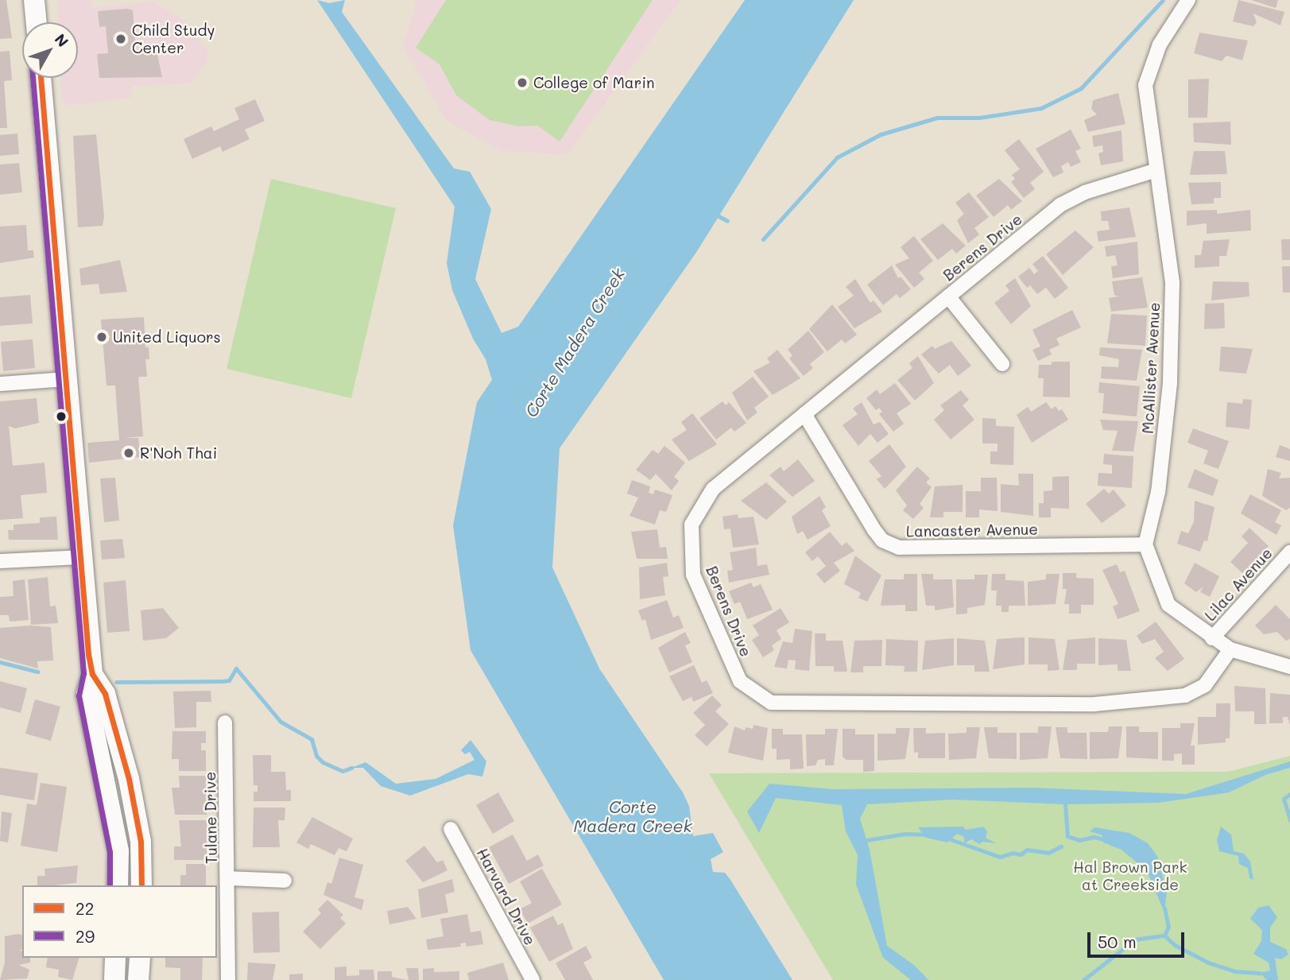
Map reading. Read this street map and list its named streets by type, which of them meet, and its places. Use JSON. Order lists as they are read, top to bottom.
{
  "streets": {
    "street": [
      "Berens Drive",
      "McAllister Avenue",
      "Lancaster Avenue",
      "Lilac Avenue",
      "Tulane Drive",
      "Harvard Drive"
    ]
  },
  "crossings": [
    ["Berens Drive", "McAllister Avenue"],
    ["Berens Drive", "Lancaster Avenue"],
    ["McAllister Avenue", "Lancaster Avenue"],
    ["McAllister Avenue", "Lilac Avenue"]
  ],
  "water": ["Corte Madera Creek"],
  "parks": ["Hal Brown Park at Creekside"],
  "places": [
    "Child Study Center",
    "College of Marin",
    "United Liquors",
    "R'Noh Thai"
  ],
  "lines": ["transit line 22", "transit line 29"],
  "legend": ["22", "29"],
  "scale_bar": "50 m",
  "north": "top right"
}
